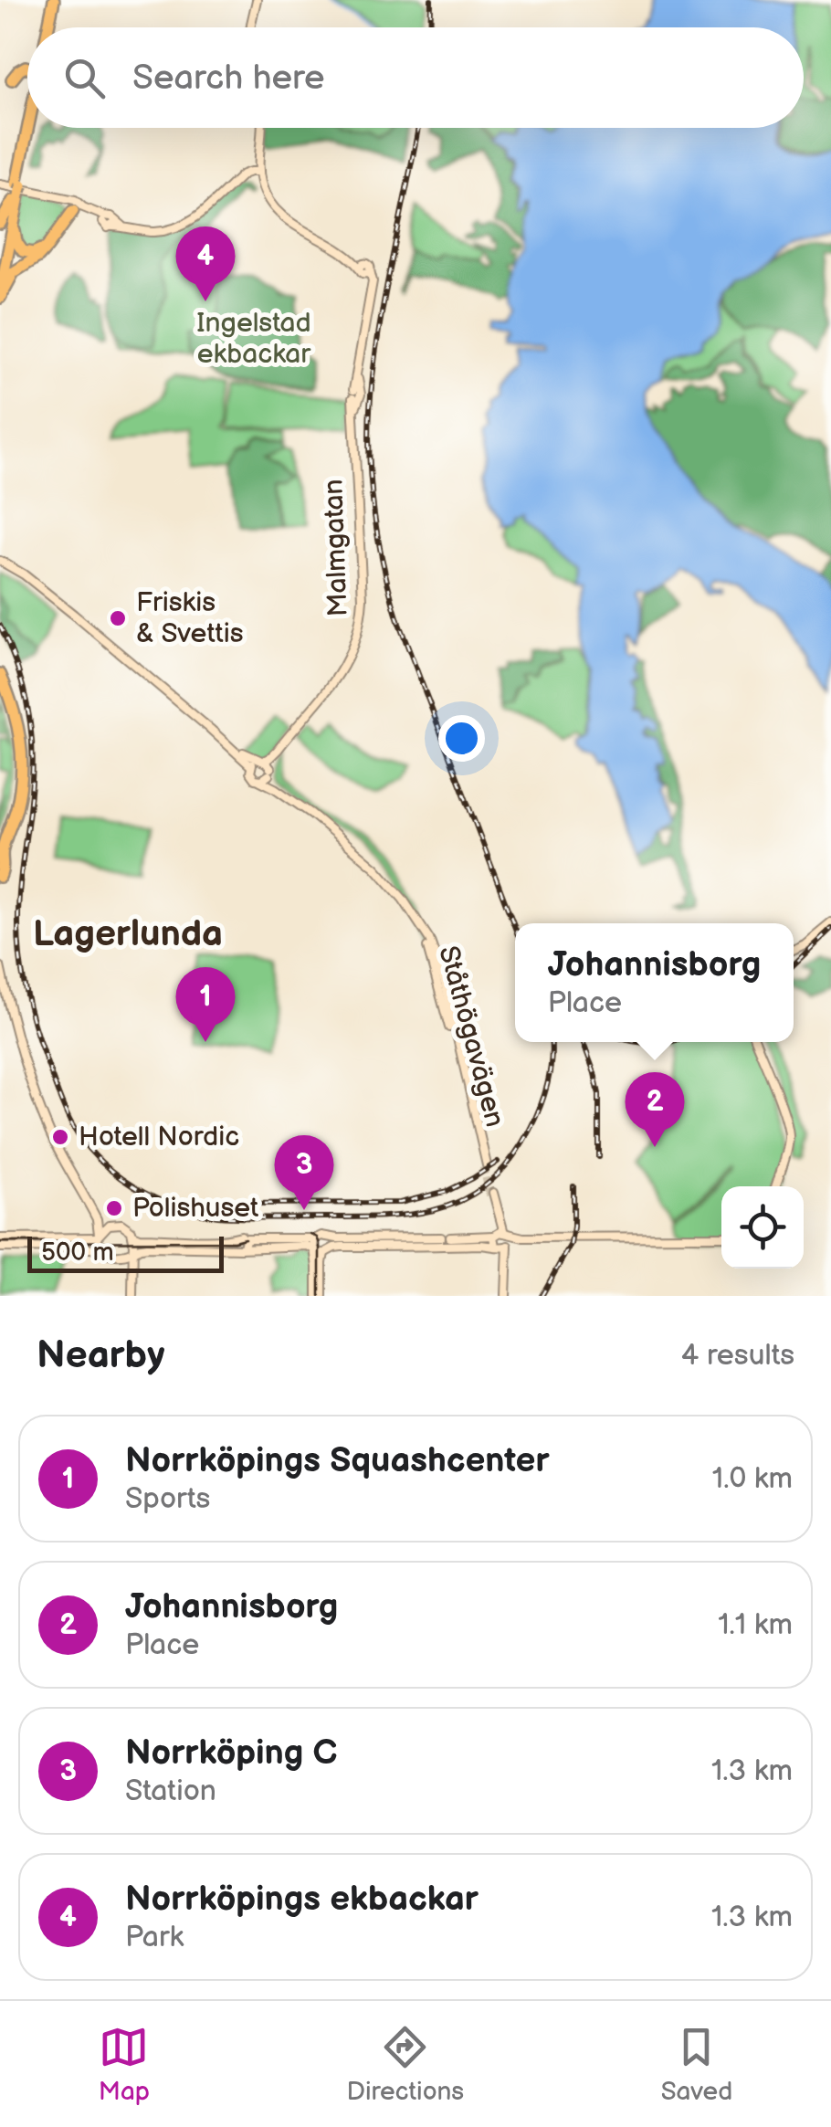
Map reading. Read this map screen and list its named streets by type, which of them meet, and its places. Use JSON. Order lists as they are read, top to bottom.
{
  "streets": {
    "main road": ["Malmgatan", "Ståthögavägen"]
  },
  "crossings": [
    ["Malmgatan", "Ståthögavägen"]
  ],
  "districts": ["Lagerlunda"],
  "parks": ["Ingelstad ekbackar"],
  "places": ["Friskis & Svettis", "Hotell Nordic", "Polishuset"],
  "scale_bar": "500 m",
  "page": {
    "search": "Search here",
    "pins": [
      "4",
      "1",
      "2",
      "3"
    ],
    "popup": ["Johannisborg", "Place"],
    "scale": "500 m",
    "heading": ["Nearby", "4 results"],
    "list": [
      {
        "mark": "1",
        "name": "Norrköpings Squashcenter",
        "note": "Sports",
        "value": "1.0 km"
      },
      {
        "mark": "2",
        "name": "Johannisborg",
        "note": "Place",
        "value": "1.1 km"
      },
      {
        "mark": "3",
        "name": "Norrköping C",
        "note": "Station",
        "value": "1.3 km"
      },
      {
        "mark": "4",
        "name": "Norrköpings ekbackar",
        "note": "Park",
        "value": "1.3 km"
      }
    ],
    "nav": ["Map", "Directions", "Saved"]
  }
}
